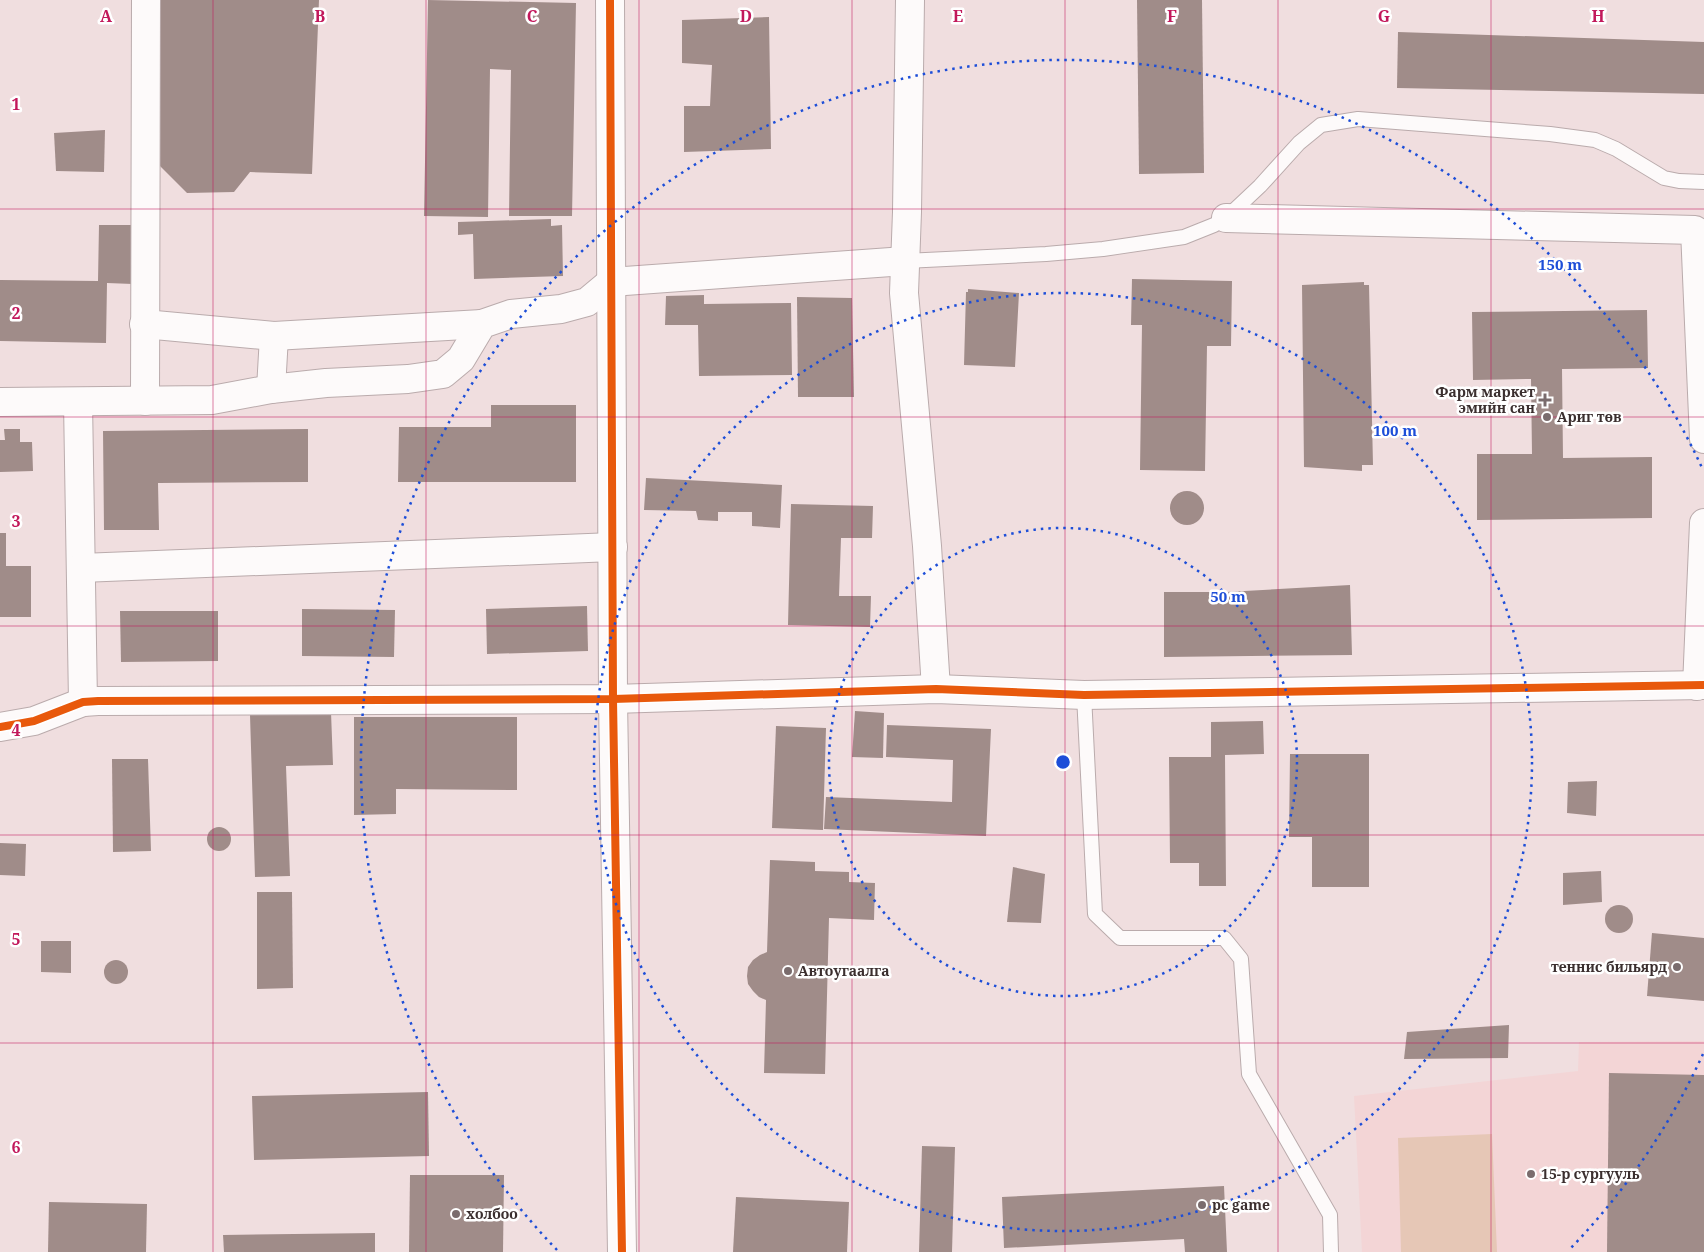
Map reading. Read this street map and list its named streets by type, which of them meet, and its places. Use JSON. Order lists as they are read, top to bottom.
{
  "places": {
    "health": ["Фарм маркет эмийн сан"],
    "other": [
      "Ариг төв",
      "теннис бильярд",
      "Автоугаалга",
      "15-р сургууль",
      "pc game",
      "холбоо"
    ]
  },
  "grid": {
    "columns": [
      "A",
      "B",
      "C",
      "D",
      "E",
      "F",
      "G",
      "H"
    ],
    "rows": [
      "1",
      "2",
      "3",
      "4",
      "5",
      "6"
    ]
  },
  "rings": ["150 m", "100 m", "50 m"]
}
